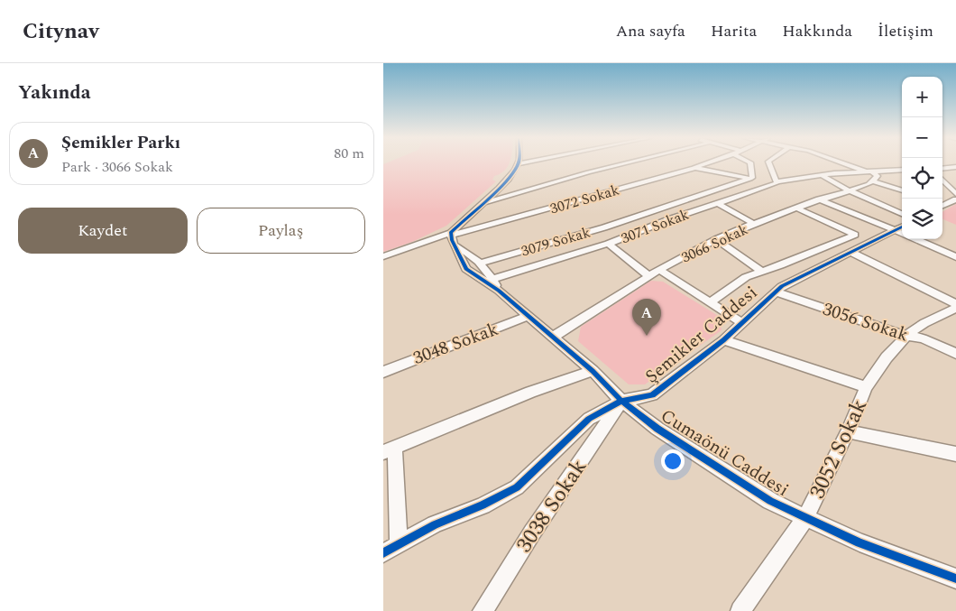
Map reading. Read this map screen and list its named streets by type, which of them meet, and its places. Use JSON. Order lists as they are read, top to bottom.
{
  "streets": {
    "street": [
      "3072 Sokak",
      "3071 Sokak",
      "3079 Sokak",
      "3066 Sokak",
      "3056 Sokak",
      "Şemikler Caddesi",
      "3048 Sokak",
      "3052 Sokak",
      "Cumaönü Caddesi",
      "3038 Sokak"
    ]
  },
  "crossings": [
    ["3072 Sokak", "Cumaönü Caddesi"],
    ["3071 Sokak", "Cumaönü Caddesi"],
    ["3079 Sokak", "Cumaönü Caddesi"],
    ["3066 Sokak", "Cumaönü Caddesi"],
    ["3056 Sokak", "Şemikler Caddesi"],
    ["3056 Sokak", "3052 Sokak"],
    ["Şemikler Caddesi", "Cumaönü Caddesi"],
    ["Şemikler Caddesi", "3038 Sokak"],
    ["3048 Sokak", "Cumaönü Caddesi"],
    ["3052 Sokak", "Cumaönü Caddesi"],
    ["Cumaönü Caddesi", "3038 Sokak"]
  ],
  "page": {
    "header": "Citynav",
    "nav": [
      "Ana sayfa",
      "Harita",
      "Hakkında",
      "İletişim"
    ],
    "heading": "Yakında",
    "map_buttons": ["+", "−"],
    "list": [
      {
        "mark": "A",
        "name": "Şemikler Parkı",
        "note": "Park · 3066 Sokak",
        "value": "80 m"
      }
    ],
    "buttons": ["Kaydet", "Paylaş"],
    "pins": "A"
  }
}
